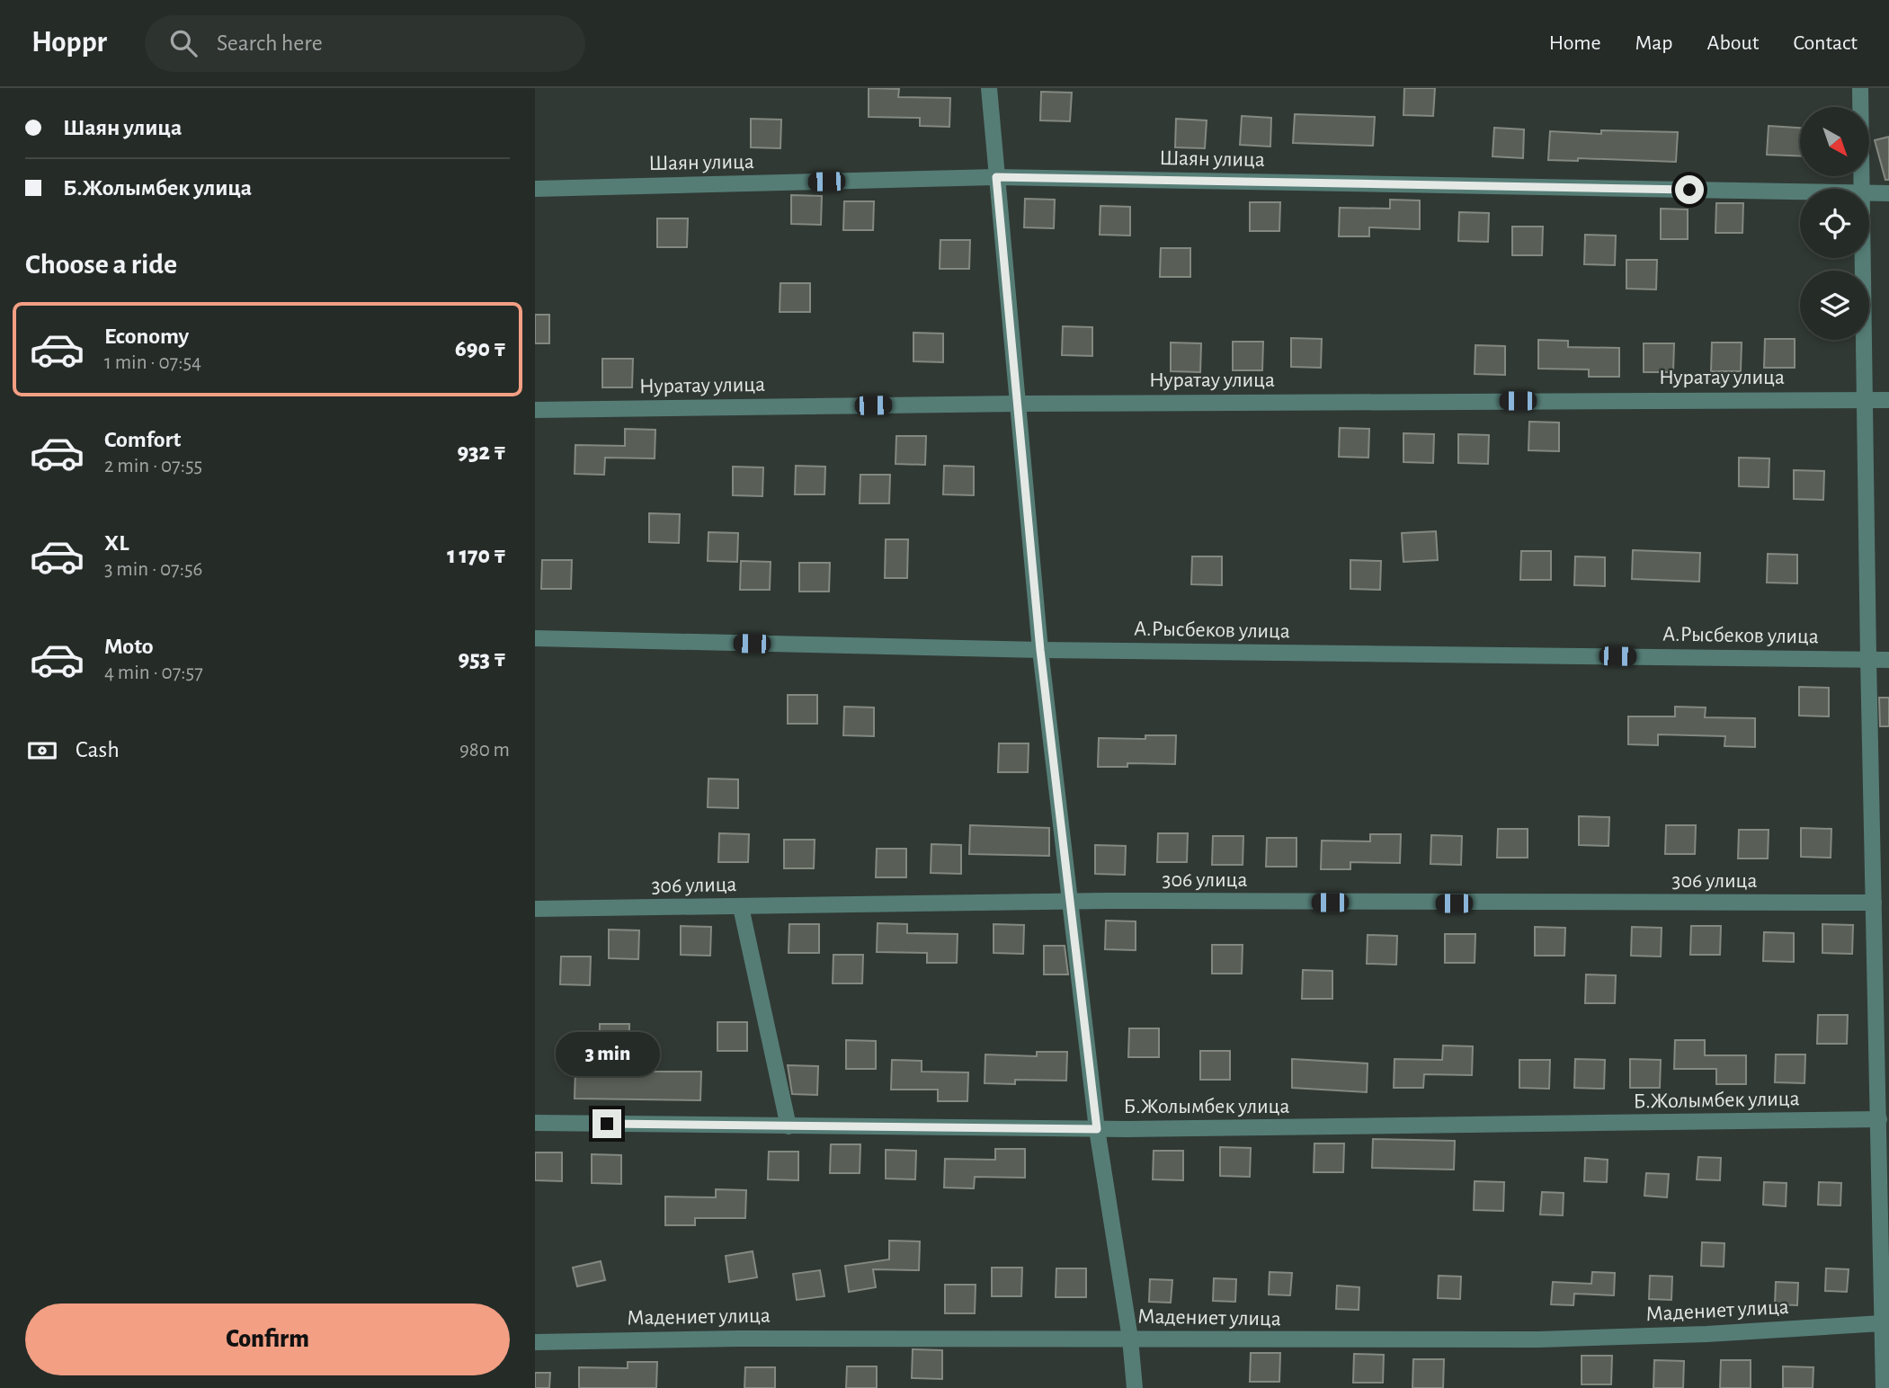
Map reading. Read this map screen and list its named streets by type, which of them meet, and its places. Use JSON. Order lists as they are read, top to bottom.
{
  "streets": {
    "street": [
      "Шаян улица",
      "Нуратау улица",
      "А.Рысбеков улица",
      "306 улица",
      "Б.Жолымбек улица",
      "Мадениет улица"
    ]
  },
  "north": "bottom right",
  "page": {
    "header": "Hoppr",
    "search": "Search here",
    "nav": [
      "Home",
      "Map",
      "About",
      "Contact"
    ],
    "banner": ["Шаян улица", "Б.Жолымбек улица"],
    "heading": "Choose a ride",
    "list": [
      {
        "name": "Economy",
        "note": "1 min · 07:54",
        "value": "690 ₸"
      },
      {
        "name": "Comfort",
        "note": "2 min · 07:55",
        "value": "932 ₸"
      },
      {
        "name": "XL",
        "note": "3 min · 07:56",
        "value": "1 170 ₸"
      },
      {
        "name": "Moto",
        "note": "4 min · 07:57",
        "value": "953 ₸"
      }
    ],
    "pay": ["Cash", "980 m"],
    "bubble": "3 min",
    "buttons": "Confirm"
  }
}
